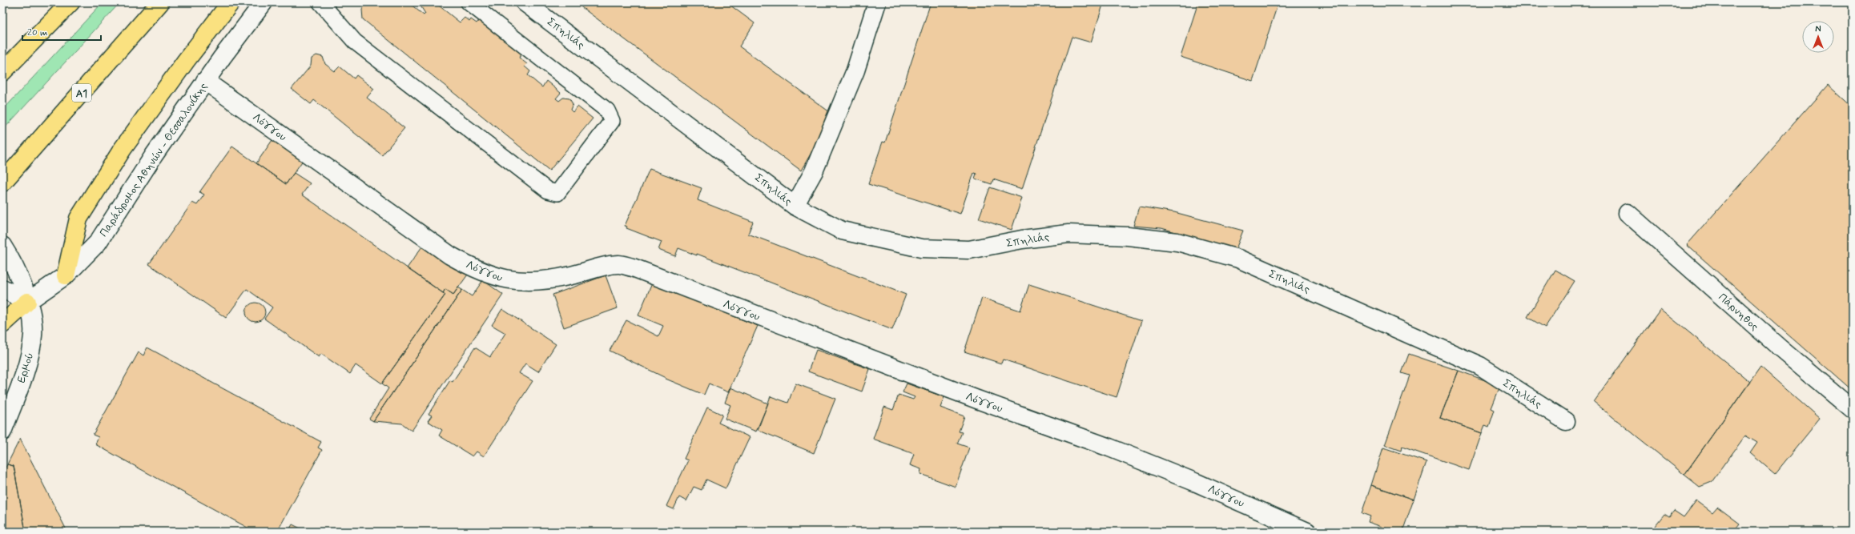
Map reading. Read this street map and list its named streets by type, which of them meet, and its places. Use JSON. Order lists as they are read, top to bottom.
{
  "streets": {
    "highway": ["Α1"],
    "street": [
      "Σπηλιάς",
      "Λόγγου",
      "Παράδρομος Αθηνών - Θεσσαλονίκης",
      "Πάρνηθος",
      "Ερμού"
    ]
  },
  "crossings": [
    ["Λόγγου", "Παράδρομος Αθηνών - Θεσσαλονίκης"],
    ["Παράδρομος Αθηνών - Θεσσαλονίκης", "Ερμού"]
  ],
  "scale_bar": "20 m",
  "north": "top"
}
